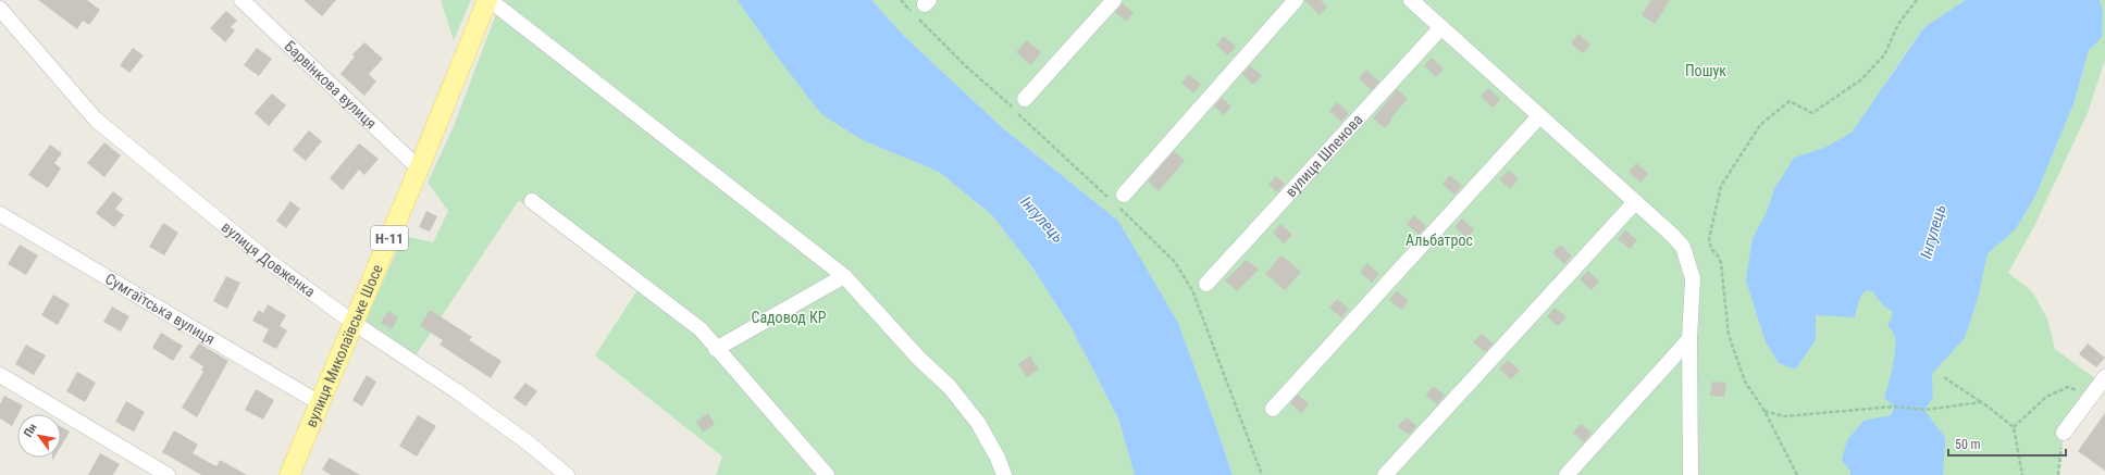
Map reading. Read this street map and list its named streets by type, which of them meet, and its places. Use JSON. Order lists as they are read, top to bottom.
{
  "streets": {
    "main road": ["Н-11", "вулиця Миколаївське Шосе"],
    "street": [
      "Барвінкова вулиця",
      "вулиця Шпенова",
      "вулиця Довженка",
      "Сумгаїтська вулиця"
    ]
  },
  "crossings": [
    ["Барвінкова вулиця", "вулиця Миколаївське Шосе"],
    ["вулиця Довженка", "вулиця Миколаївське Шосе"],
    ["Сумгаїтська вулиця", "вулиця Миколаївське Шосе"]
  ],
  "water": ["Інгулець"],
  "parks": ["Пошук", "Альбатрос", "Садовод КР"],
  "scale_bar": "50 m",
  "north": "top left"
}
